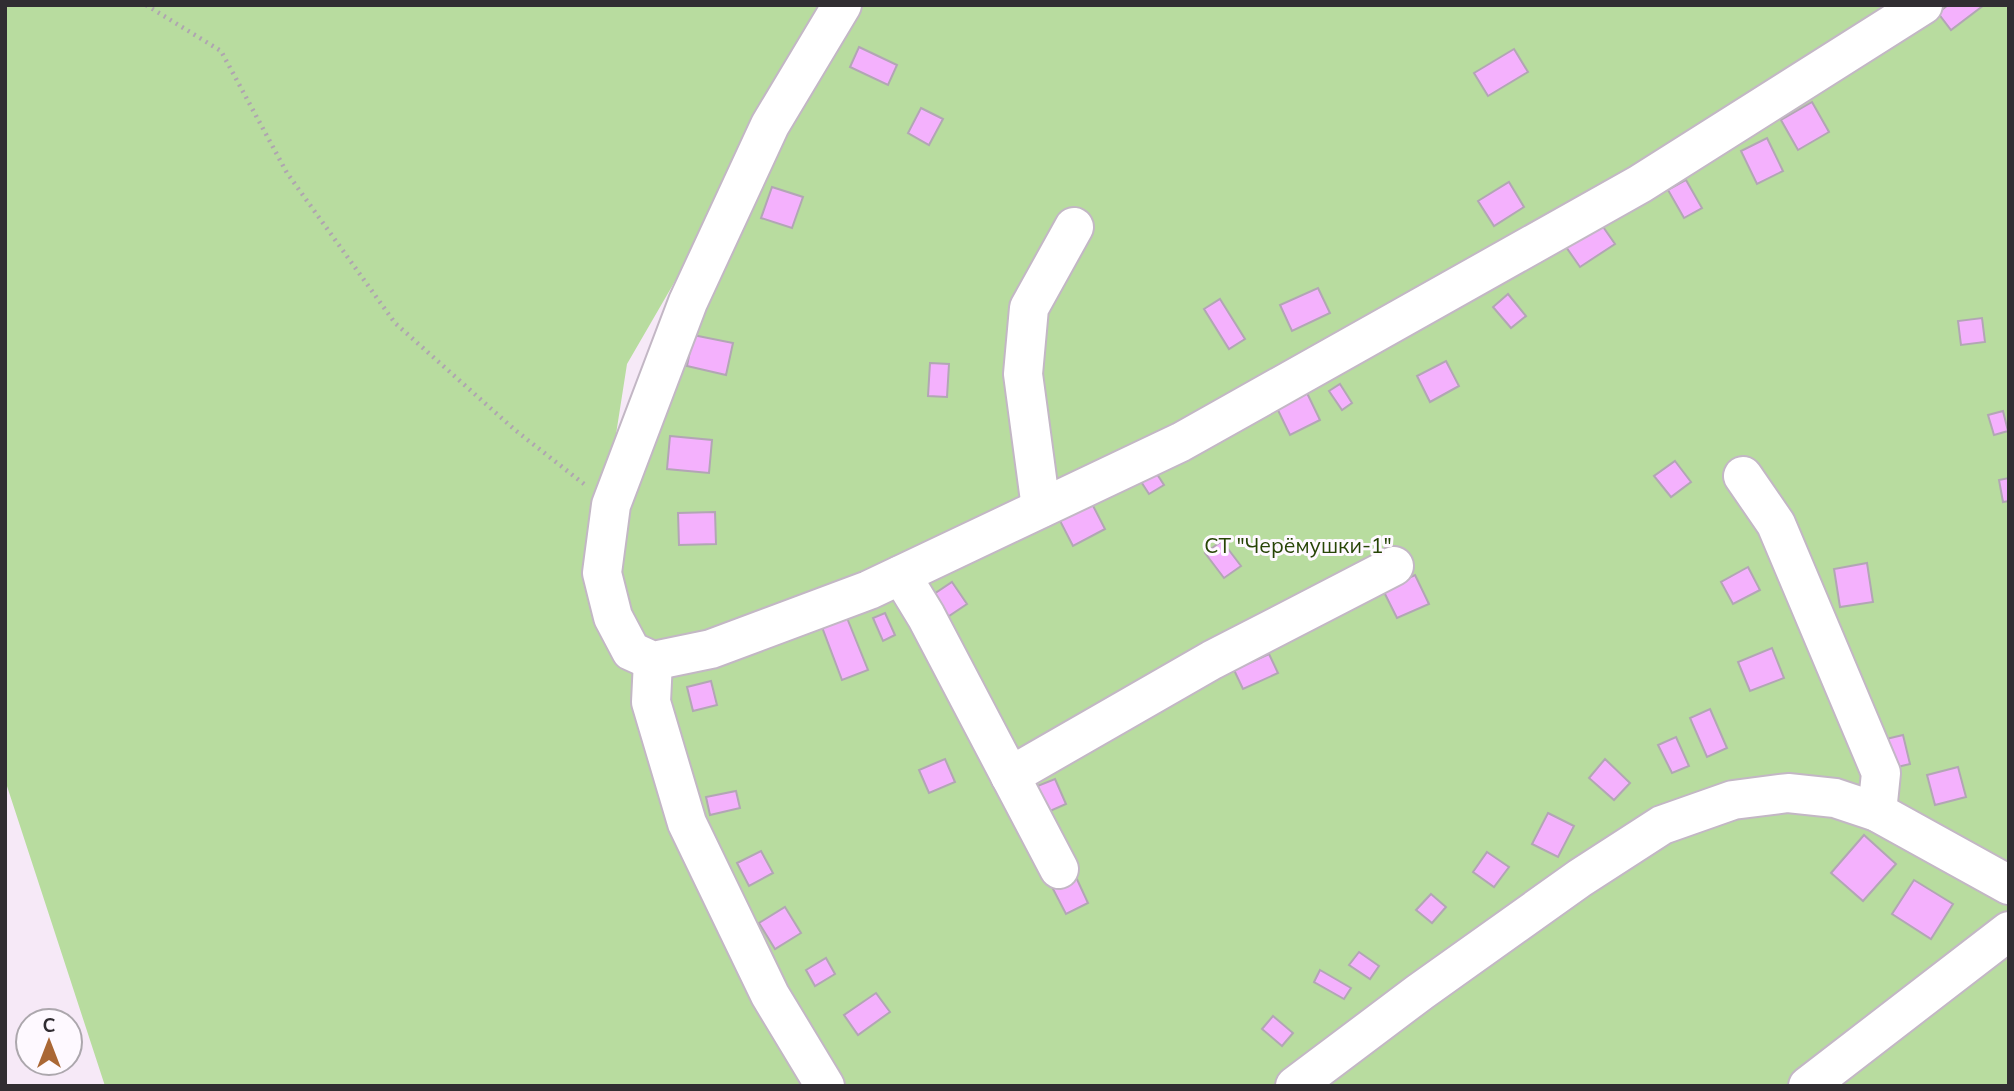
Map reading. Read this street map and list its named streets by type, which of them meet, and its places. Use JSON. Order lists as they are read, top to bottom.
{
  "parks": ["СТ \"Черёмушки-1\""],
  "north": "top"
}
